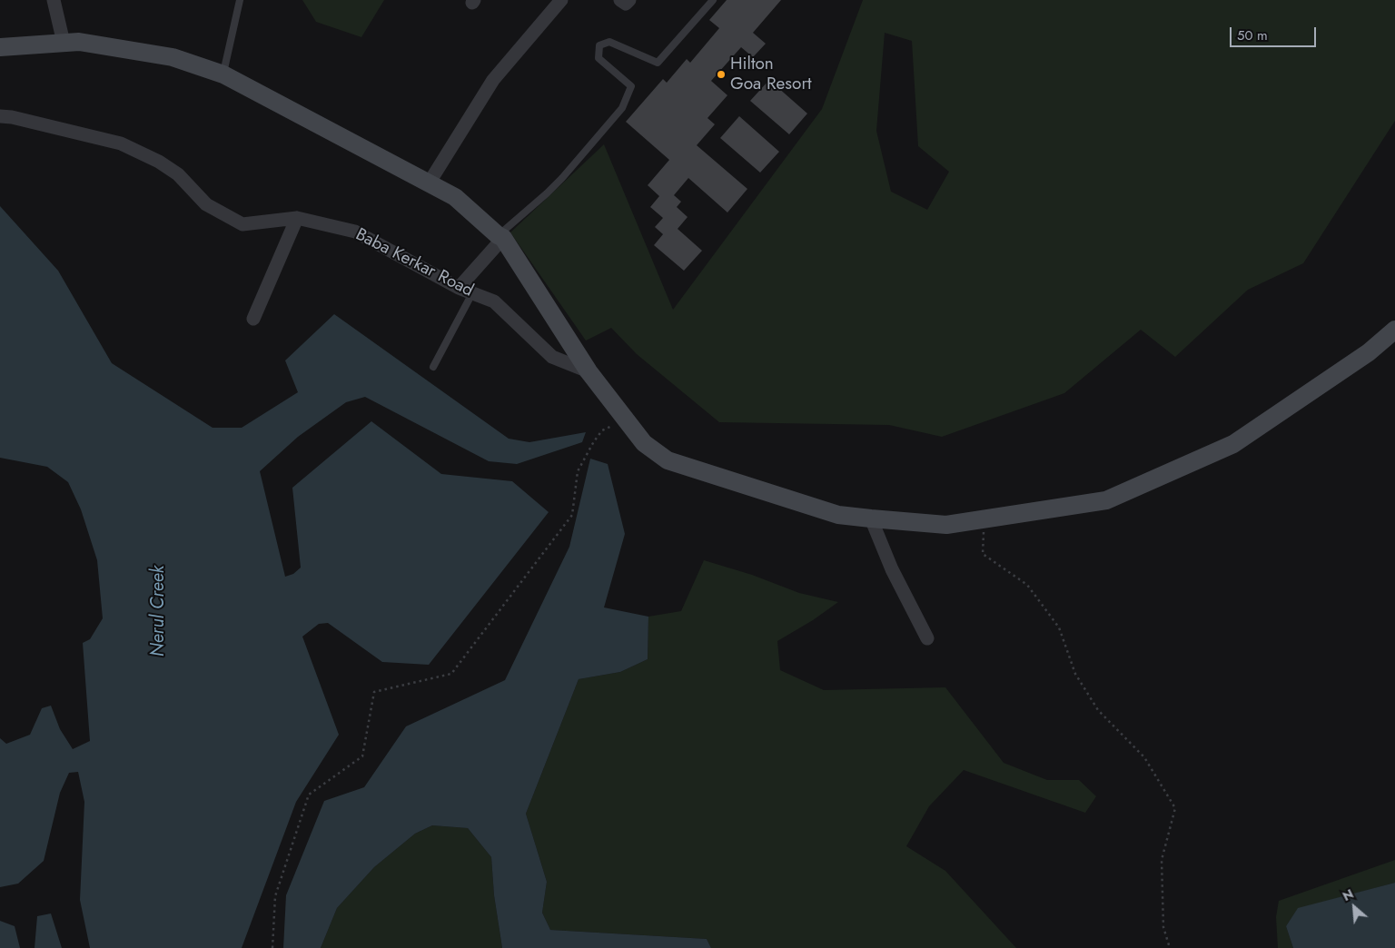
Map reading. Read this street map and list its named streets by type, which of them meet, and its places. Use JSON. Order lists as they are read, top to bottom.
{
  "streets": {
    "street": ["Baba Kerkar Road"]
  },
  "water": ["Nerul Creek"],
  "places": ["Hilton Goa Resort"],
  "scale_bar": "50 m",
  "north": "top left"
}
